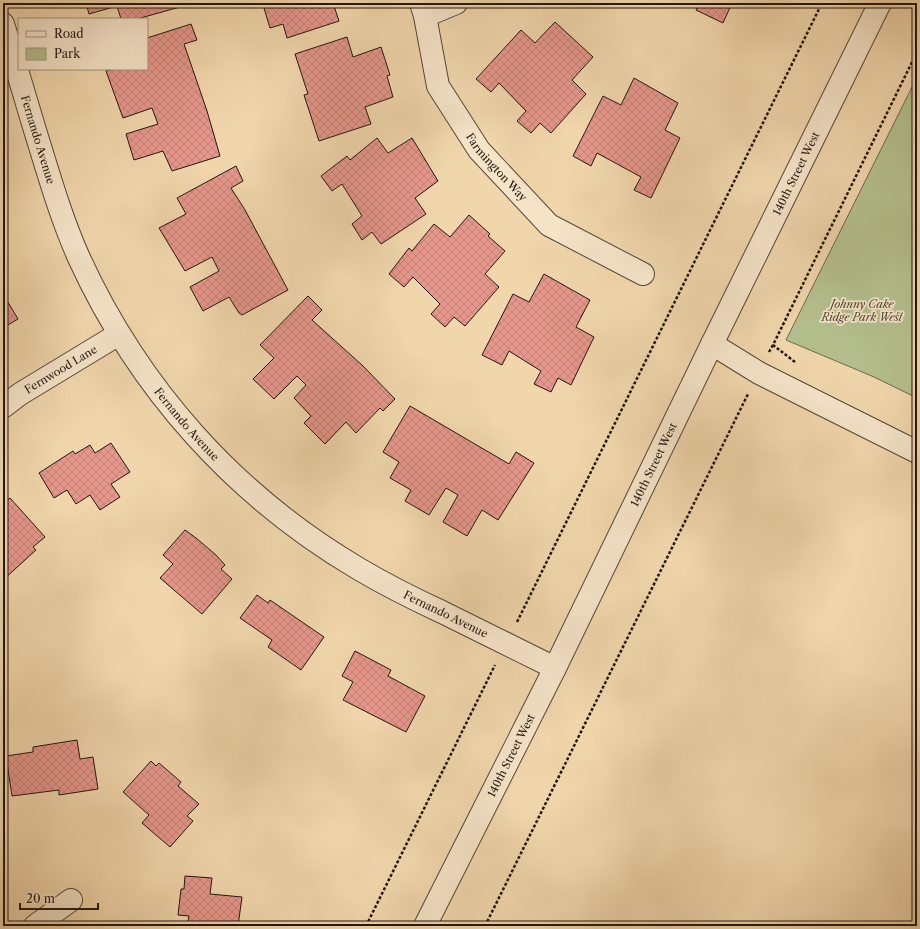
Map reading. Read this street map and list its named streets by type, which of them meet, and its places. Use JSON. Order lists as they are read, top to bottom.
{
  "streets": {
    "street": [
      "Fernando Avenue",
      "Farmington Way",
      "140th Street West",
      "Fernwood Lane"
    ]
  },
  "crossings": [
    ["Fernando Avenue", "140th Street West"],
    ["Fernando Avenue", "Fernwood Lane"]
  ],
  "parks": ["Johnny Cake Ridge Park West"],
  "legend": ["Road", "Park"],
  "scale_bar": "20 m"
}
